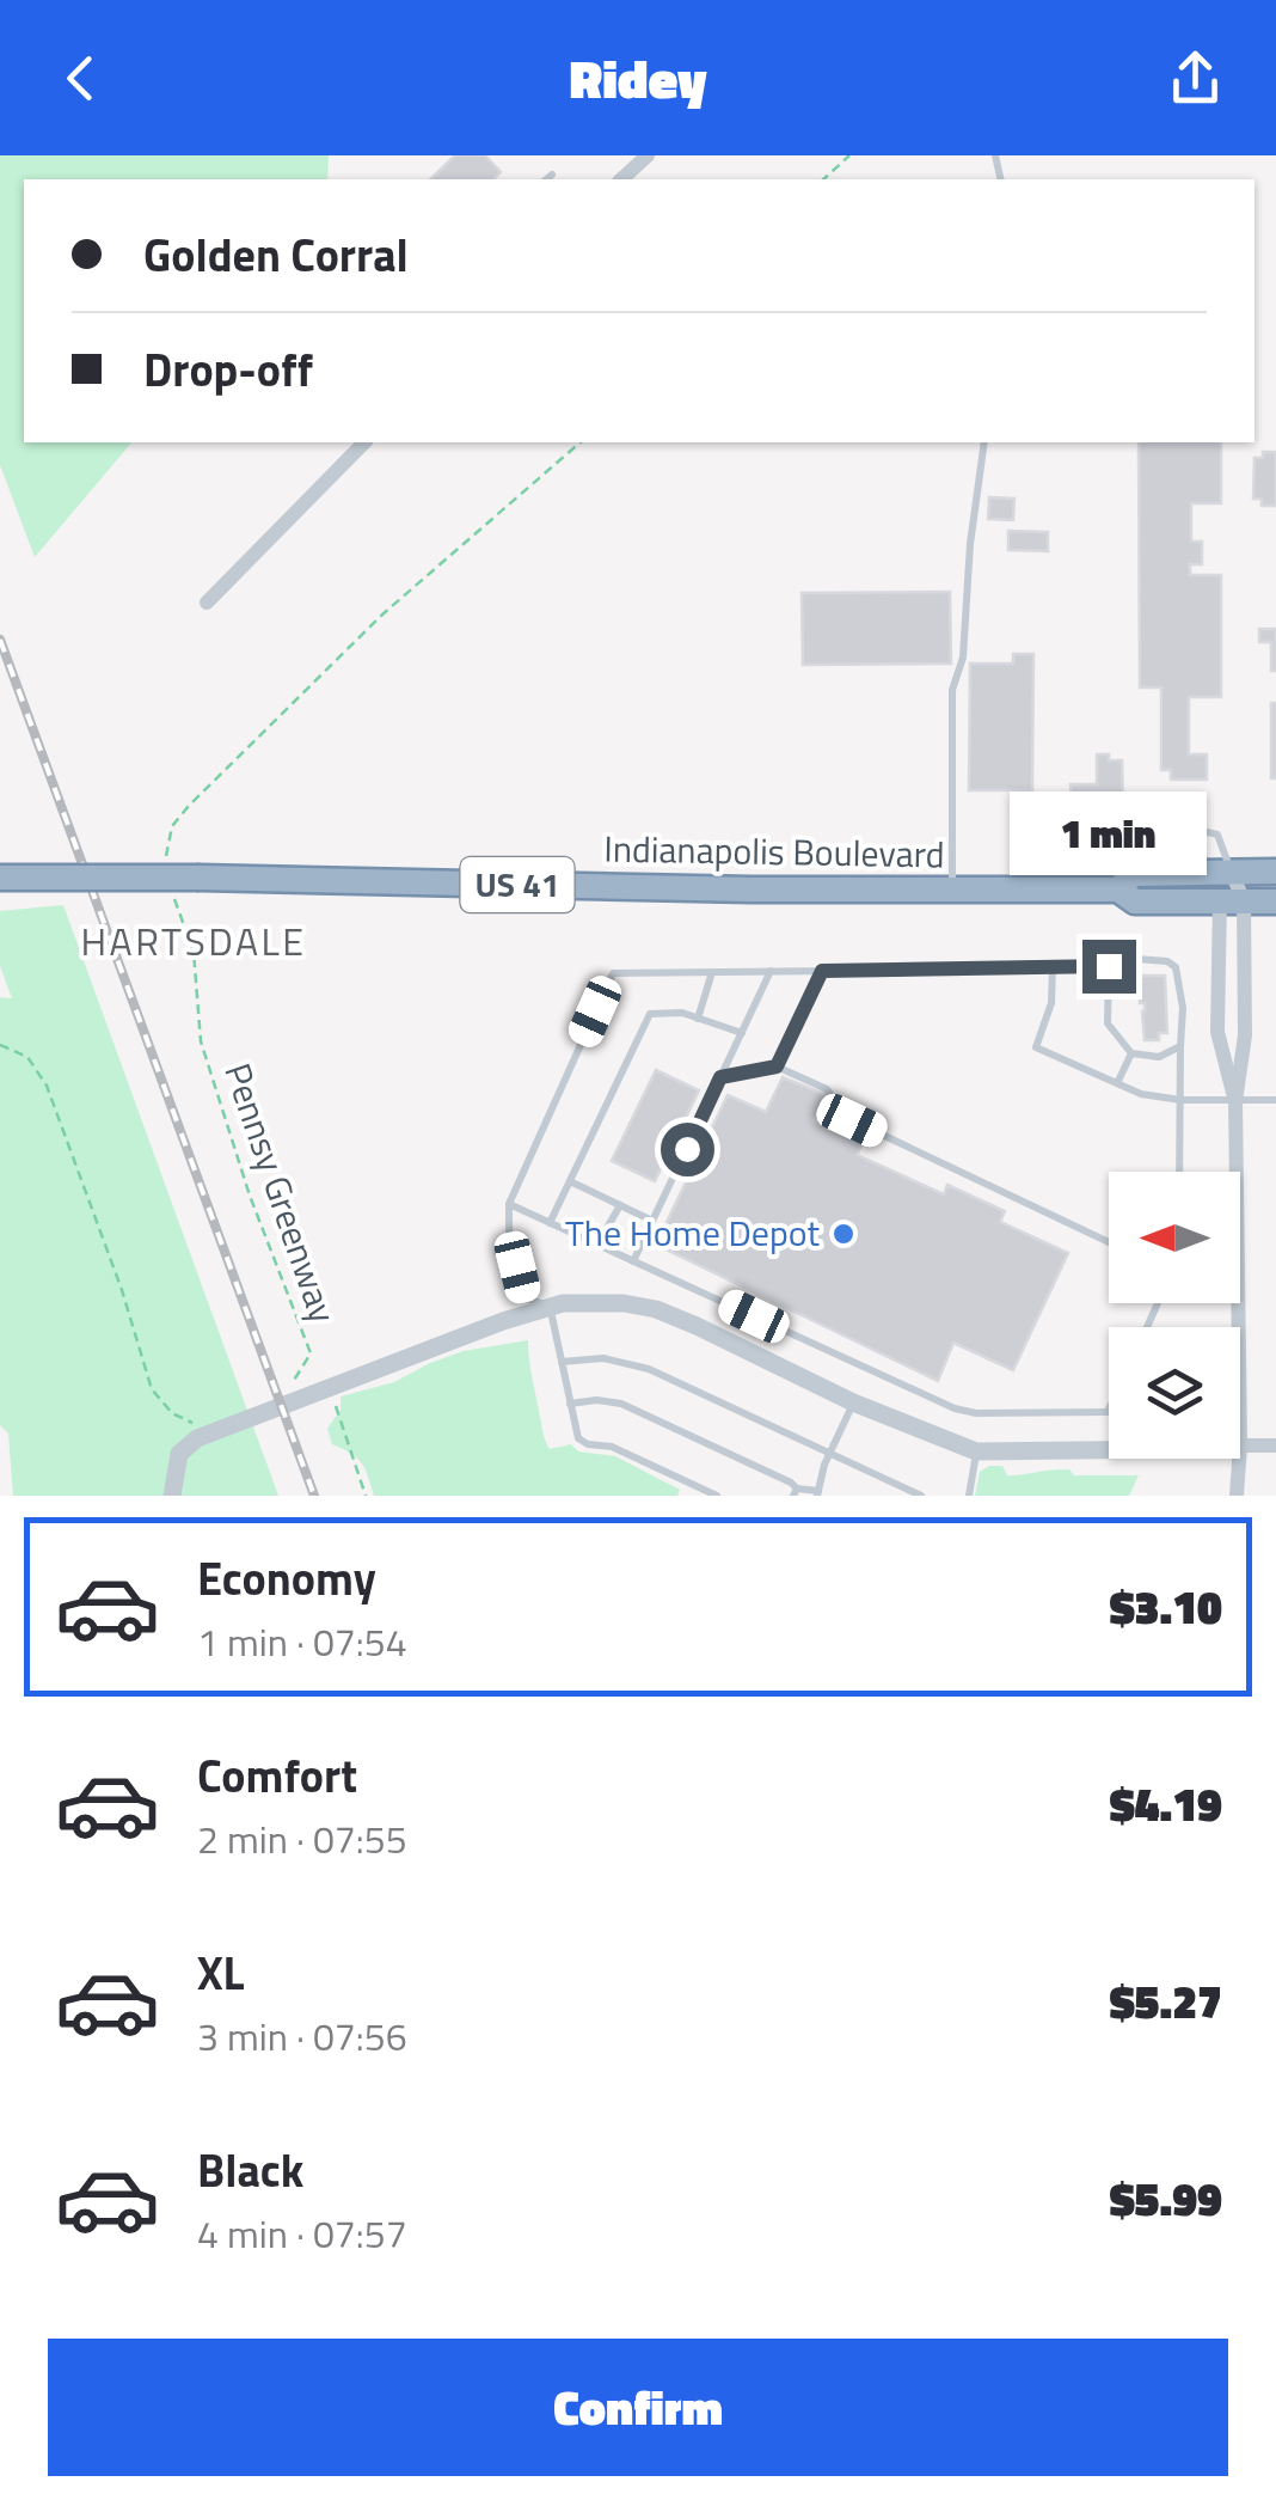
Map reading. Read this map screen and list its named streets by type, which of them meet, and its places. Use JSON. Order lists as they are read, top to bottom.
{
  "streets": {
    "highway": ["Indianapolis Boulevard", "US 41"],
    "path": ["Pennsy Greenway"]
  },
  "districts": ["HARTSDALE"],
  "places": ["The Home Depot"],
  "north": "left",
  "page": {
    "header": "Ridey",
    "banner": ["Golden Corral", "Drop-off"],
    "bubble": "1 min",
    "list": [
      {
        "name": "Economy",
        "note": "1 min · 07:54",
        "value": "$3.10"
      },
      {
        "name": "Comfort",
        "note": "2 min · 07:55",
        "value": "$4.19"
      },
      {
        "name": "XL",
        "note": "3 min · 07:56",
        "value": "$5.27"
      },
      {
        "name": "Black",
        "note": "4 min · 07:57",
        "value": "$5.99"
      }
    ],
    "buttons": "Confirm"
  }
}
